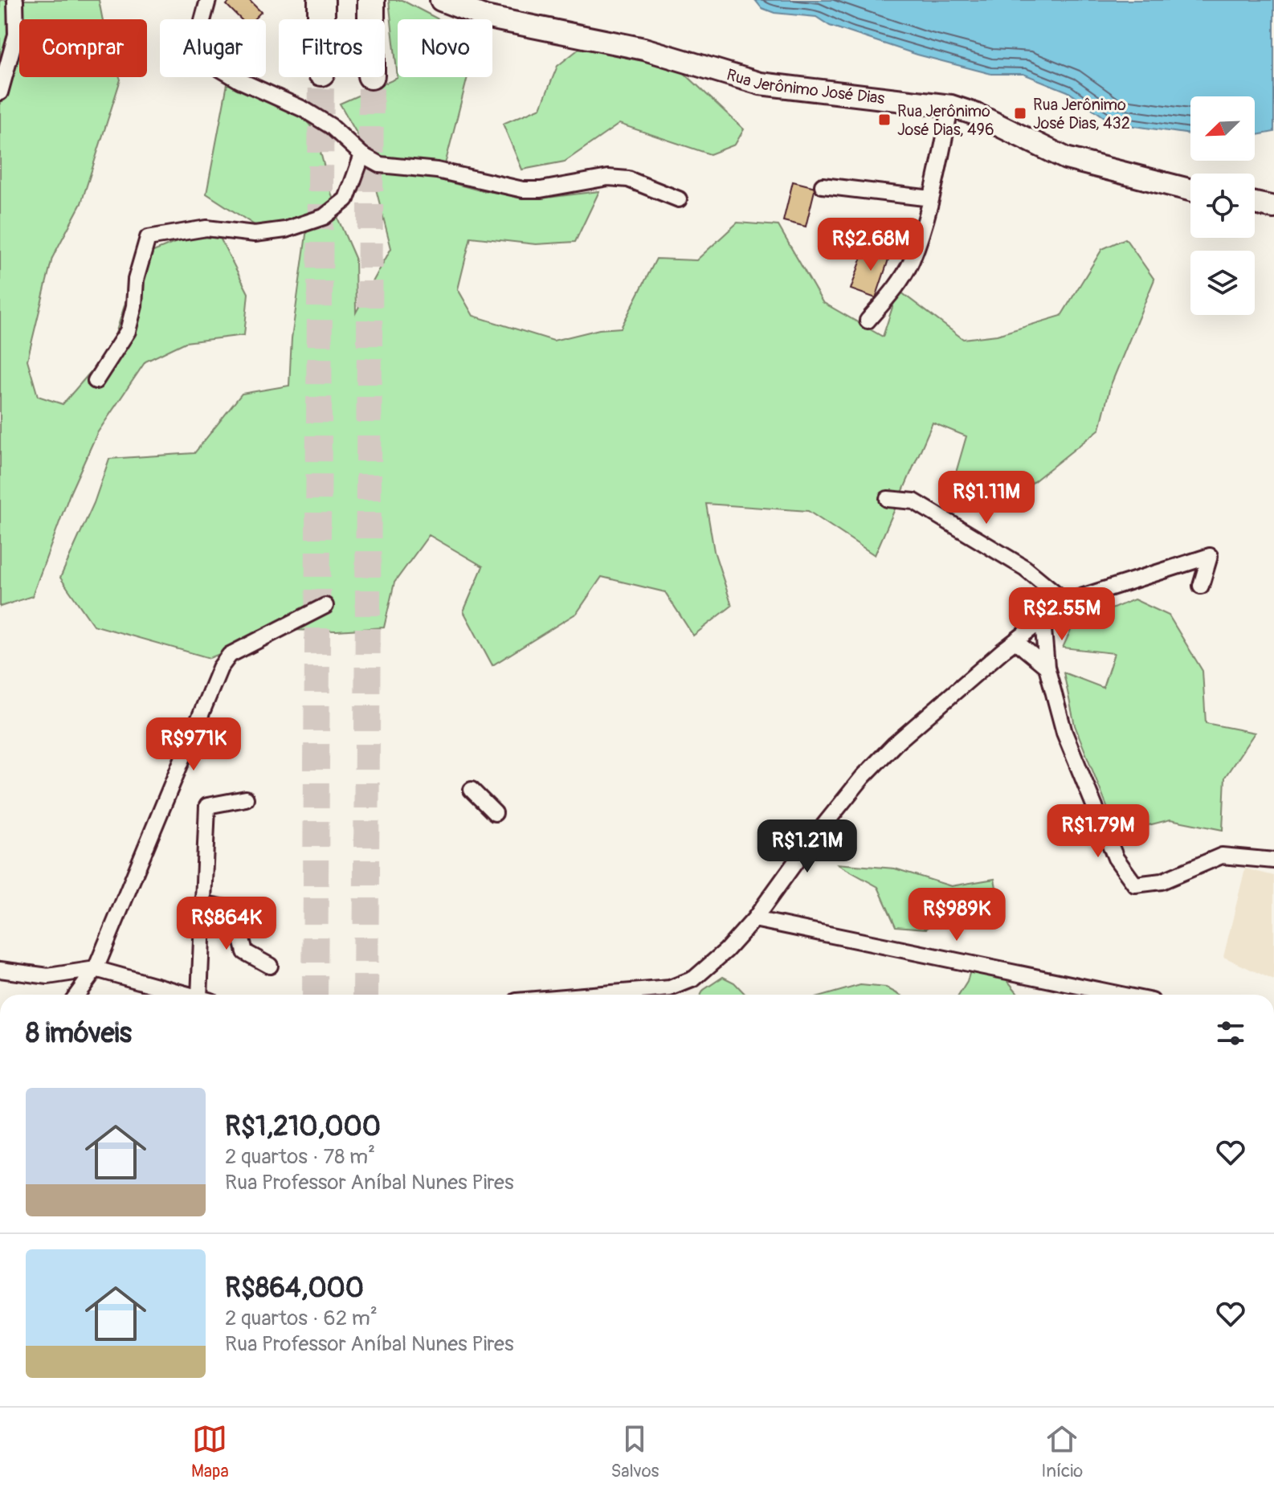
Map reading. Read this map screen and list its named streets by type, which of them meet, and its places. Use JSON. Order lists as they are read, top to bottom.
{
  "streets": {
    "main road": ["Rua Jerônimo José Dias"]
  },
  "places": {
    "transit": ["Rua Jerônimo José Dias, 432", "Rua Jerônimo José Dias, 496"]
  },
  "north": "bottom left",
  "page": {
    "chip": [
      "Comprar",
      "Alugar",
      "Filtros",
      "Novo"
    ],
    "price": [
      "R$2.68M",
      "R$1.11M",
      "R$2.55M",
      "R$971K",
      "R$1.79M",
      "R$1.21M",
      "R$989K",
      "R$864K"
    ],
    "heading": "8 imóveis",
    "list": [
      {
        "name": "R$1,210,000",
        "note": "2 quartos · 78 m² · Rua Professor Aníbal Nunes Pires"
      },
      {
        "name": "R$864,000",
        "note": "2 quartos · 62 m² · Rua Professor Aníbal Nunes Pires"
      }
    ],
    "tabs": ["Mapa", "Salvos", "Início"]
  }
}
